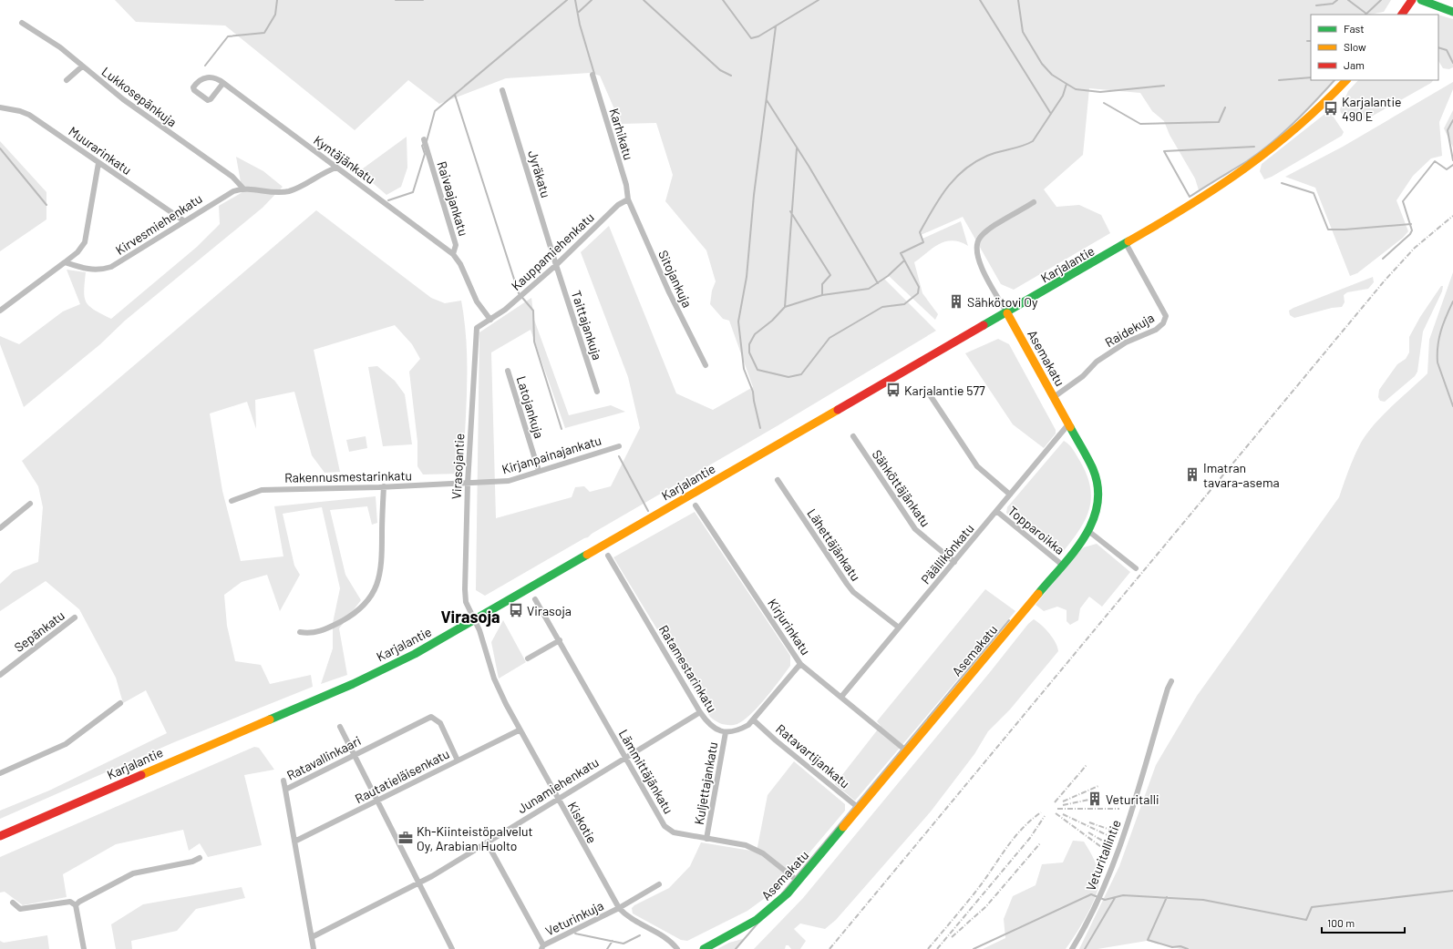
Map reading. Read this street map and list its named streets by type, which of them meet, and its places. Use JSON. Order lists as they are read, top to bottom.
{
  "streets": {
    "main road": ["Karjalantie", "Asemakatu"],
    "street": [
      "Lukkosepänkuja",
      "Karhikatu",
      "Muurarinkatu",
      "Kyntäjänkatu",
      "Jyräkatu",
      "Raivaajankatu",
      "Kirvesmiehenkatu",
      "Kauppamiehenkatu",
      "Sitojankuja",
      "Taittajankuja",
      "Raidekuja",
      "Latojankuja",
      "Kirjanpainajankatu",
      "Virasojantie",
      "Rakennusmestarinkatu",
      "Sähköttäjänkatu",
      "Topparoikka",
      "Lähettäjänkatu",
      "Päällikönkatu",
      "Kirjurinkatu",
      "Sepänkatu",
      "Ratamestarinkatu",
      "Ratavartijankatu",
      "Ratavallinkaari",
      "Lämmittäjänkatu",
      "Rautatieläisenkatu",
      "Kuljettajankatu",
      "Junamiehenkatu",
      "Kiskotie",
      "Veturitallintie",
      "Veturinkuja"
    ]
  },
  "crossings": [
    ["Lukkosepänkuja", "Kirvesmiehenkatu"],
    ["Karhikatu", "Kauppamiehenkatu"],
    ["Karhikatu", "Sitojankuja"],
    ["Muurarinkatu", "Kirvesmiehenkatu"],
    ["Kyntäjänkatu", "Raivaajankatu"],
    ["Jyräkatu", "Kauppamiehenkatu"],
    ["Jyräkatu", "Taittajankuja"],
    ["Raivaajankatu", "Kauppamiehenkatu"],
    ["Raivaajankatu", "Virasojantie"],
    ["Kauppamiehenkatu", "Sitojankuja"],
    ["Kauppamiehenkatu", "Taittajankuja"],
    ["Kauppamiehenkatu", "Virasojantie"],
    ["Karjalantie", "Raidekuja"],
    ["Karjalantie", "Asemakatu"],
    ["Karjalantie", "Virasojantie"],
    ["Karjalantie", "Kiskotie"],
    ["Raidekuja", "Asemakatu"],
    ["Asemakatu", "Topparoikka"],
    ["Asemakatu", "Päällikönkatu"],
    ["Asemakatu", "Kirjurinkatu"],
    ["Asemakatu", "Ratavartijankatu"],
    ["Asemakatu", "Lämmittäjänkatu"],
    ["Latojankuja", "Kirjanpainajankatu"],
    ["Kirjanpainajankatu", "Virasojantie"],
    ["Kirjanpainajankatu", "Rakennusmestarinkatu"],
    ["Virasojantie", "Rakennusmestarinkatu"],
    ["Virasojantie", "Kiskotie"],
    ["Sähköttäjänkatu", "Päällikönkatu"],
    ["Topparoikka", "Päällikönkatu"],
    ["Lähettäjänkatu", "Päällikönkatu"],
    ["Päällikönkatu", "Kirjurinkatu"],
    ["Ratamestarinkatu", "Kuljettajankatu"],
    ["Ratamestarinkatu", "Junamiehenkatu"],
    ["Ratavallinkaari", "Rautatieläisenkatu"],
    ["Ratavallinkaari", "Junamiehenkatu"],
    ["Lämmittäjänkatu", "Kuljettajankatu"],
    ["Lämmittäjänkatu", "Junamiehenkatu"],
    ["Rautatieläisenkatu", "Kiskotie"],
    ["Junamiehenkatu", "Kiskotie"],
    ["Kiskotie", "Veturinkuja"]
  ],
  "districts": ["Virasoja"],
  "places": {
    "bus stop": ["Karjalantie 490 E", "Karjalantie 577", "Virasoja"],
    "building": ["Sähkötovi Oy", "Imatran tavara-asema", "Veturitalli"],
    "office": ["Kh-Kiinteistöpalvelut Oy, Arabian Huolto"]
  },
  "legend": ["Fast", "Slow", "Jam"],
  "scale_bar": "100 m"
}
